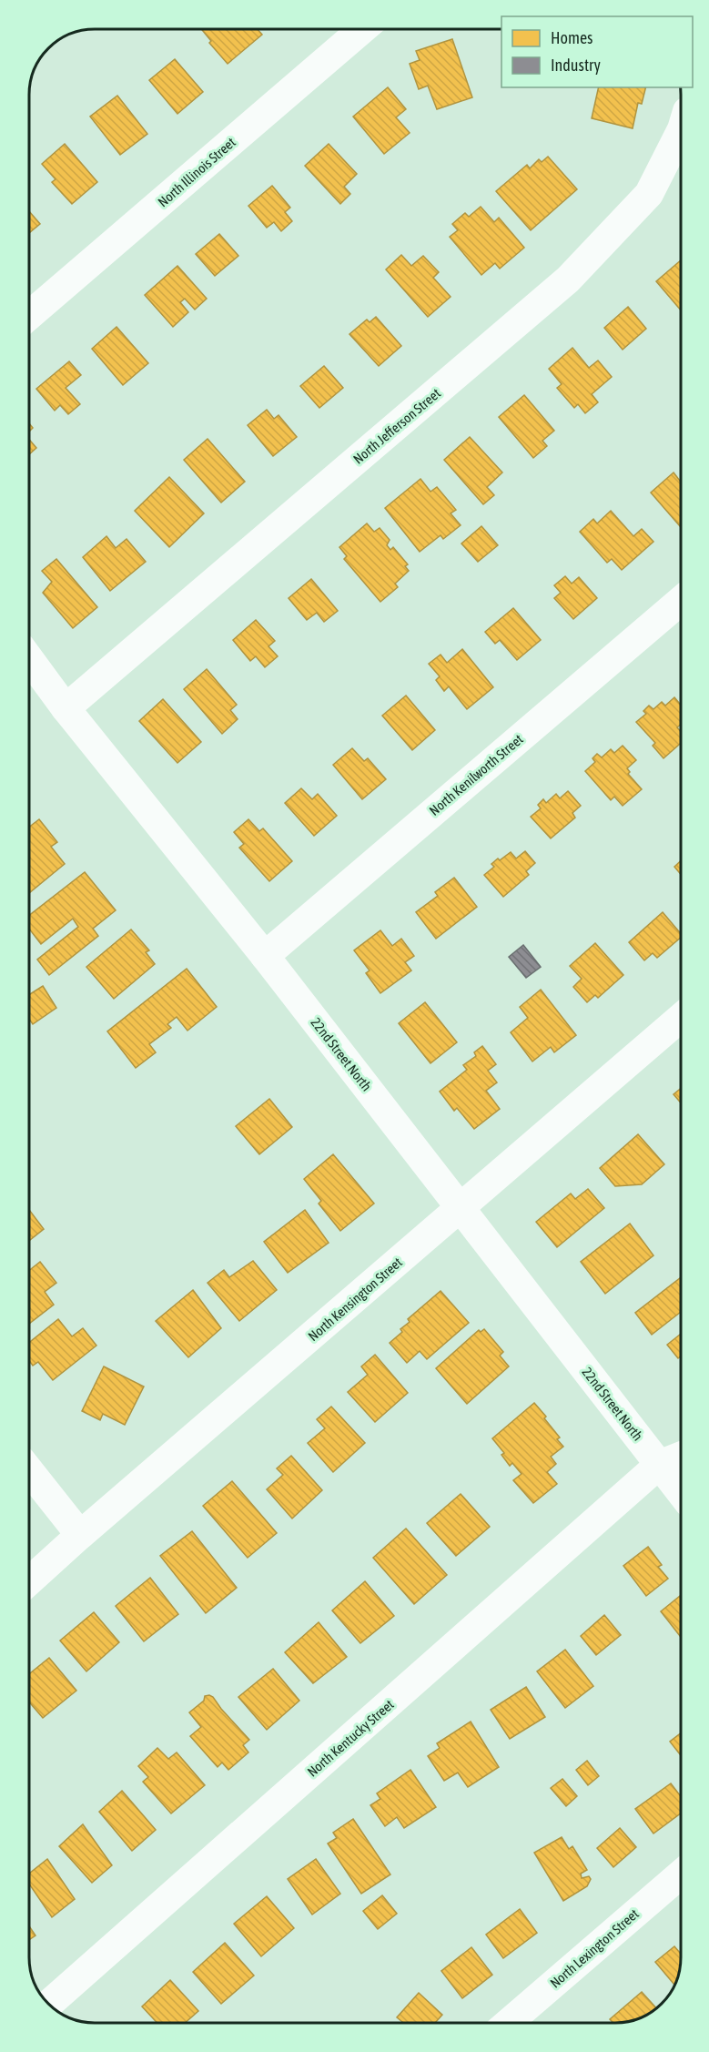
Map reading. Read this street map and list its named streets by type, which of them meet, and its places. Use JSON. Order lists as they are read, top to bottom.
{
  "streets": {
    "street": [
      "North Illinois Street",
      "North Jefferson Street",
      "North Kenilworth Street",
      "22nd Street North",
      "North Kensington Street",
      "North Kentucky Street",
      "North Lexington Street"
    ]
  },
  "crossings": [
    ["North Jefferson Street", "22nd Street North"],
    ["North Kenilworth Street", "22nd Street North"],
    ["22nd Street North", "North Kensington Street"],
    ["22nd Street North", "North Kentucky Street"]
  ],
  "legend": ["Homes", "Industry"]
}
